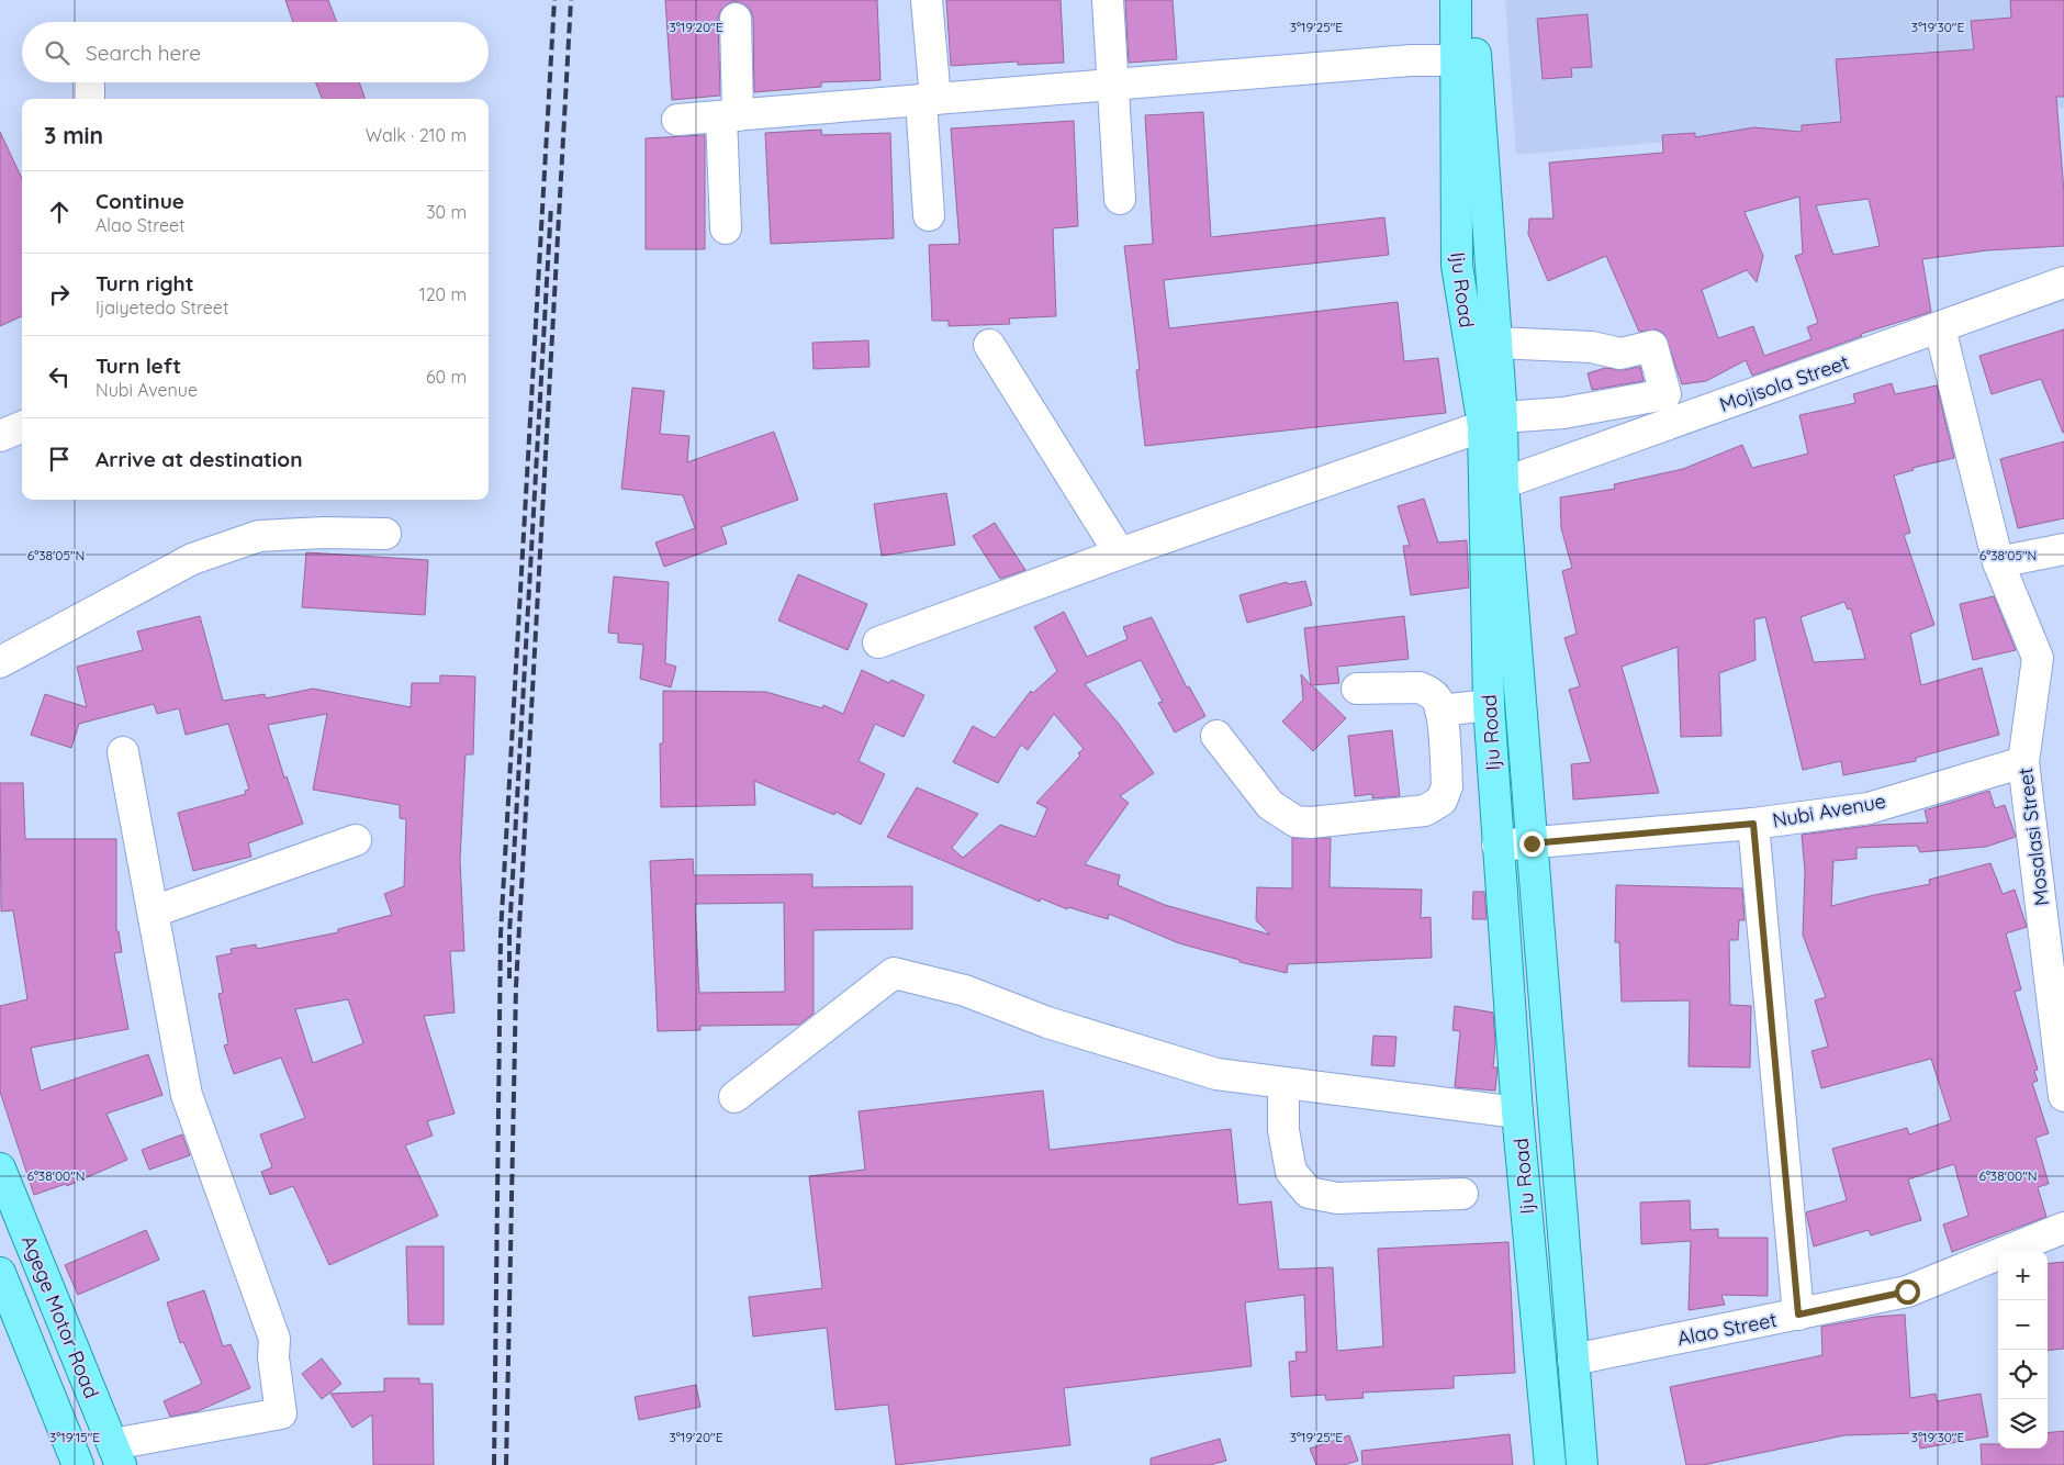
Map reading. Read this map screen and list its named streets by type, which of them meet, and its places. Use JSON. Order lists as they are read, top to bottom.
{
  "streets": {
    "main road": ["Iju Road", "Agege Motor Road"],
    "street": [
      "Mojisola Street",
      "Nubi Avenue",
      "Mosalasi Street",
      "Alao Street"
    ]
  },
  "crossings": [
    ["Iju Road", "Mojisola Street"],
    ["Iju Road", "Nubi Avenue"],
    ["Iju Road", "Alao Street"],
    ["Mojisola Street", "Mosalasi Street"],
    ["Nubi Avenue", "Mosalasi Street"]
  ],
  "page": {
    "search": "Search here",
    "heading": ["3 min", "Walk · 210 m"],
    "list": [
      ["Continue", "Alao Street", "30 m"],
      ["Turn right", "Ijaiyetedo Street", "120 m"],
      ["Turn left", "Nubi Avenue", "60 m"],
      "Arrive at destination"
    ],
    "map_buttons": ["+", "−"]
  },
  "coordinates": [
    "3°19'20\"E",
    "3°19'25\"E",
    "3°19'30\"E",
    "6°38'05\"N",
    "6°38'00\"N",
    "3°19'15\"E"
  ]
}
